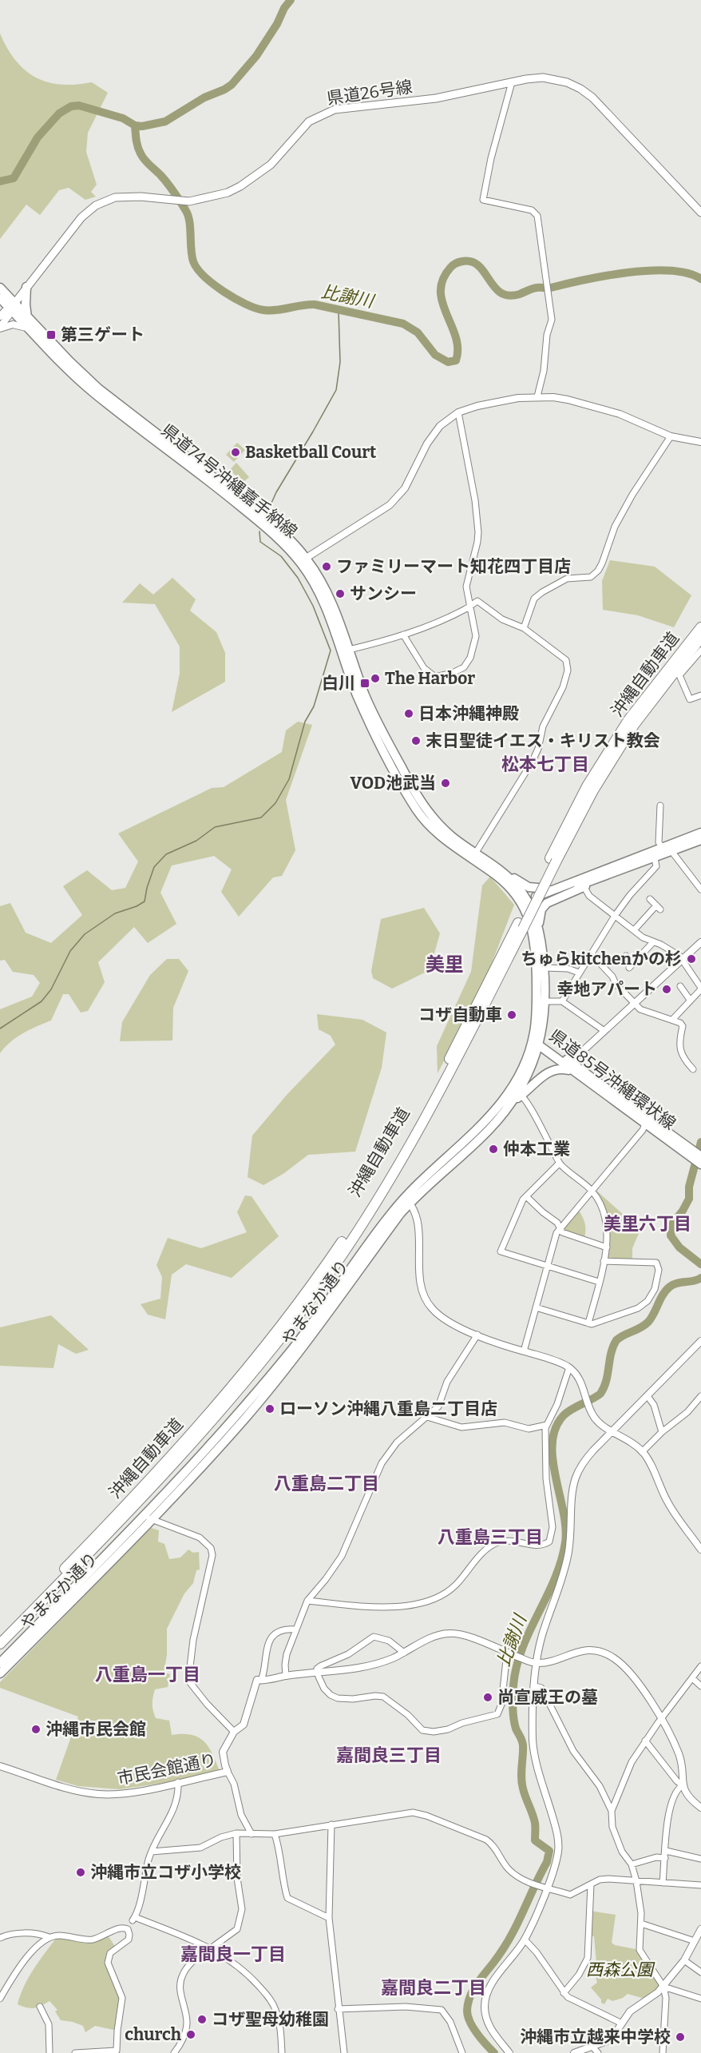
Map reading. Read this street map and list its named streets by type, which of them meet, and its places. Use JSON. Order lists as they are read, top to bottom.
{
  "streets": {
    "highway": ["沖縄自動車道"],
    "main road": [
      "県道26号線",
      "県道74号沖縄嘉手納線",
      "県道85号沖縄環状線",
      "やまなか通り"
    ],
    "street": ["市民会館通り"]
  },
  "crossings": [
    ["県道26号線", "県道74号沖縄嘉手納線"],
    ["県道74号沖縄嘉手納線", "やまなか通り"],
    ["県道85号沖縄環状線", "やまなか通り"]
  ],
  "districts": [
    "松本七丁目",
    "美里",
    "美里六丁目",
    "八重島二丁目",
    "八重島三丁目",
    "八重島一丁目",
    "嘉間良三丁目",
    "嘉間良一丁目",
    "嘉間良二丁目"
  ],
  "water": ["比謝川"],
  "parks": ["西森公園"],
  "places": {
    "transit": ["第三ゲート", "白川"],
    "other": [
      "Basketball Court",
      "ファミリーマート知花四丁目店",
      "サンシー",
      "The Harbor",
      "日本沖縄神殿",
      "末日聖徒イエス・キリスト教会",
      "VOD池武当",
      "ちゅらkitchenかの杉",
      "幸地アパート",
      "コザ自動車",
      "仲本工業",
      "ローソン沖縄八重島二丁目店",
      "尚宣威王の墓",
      "沖縄市民会館",
      "沖縄市立コザ小学校",
      "コザ聖母幼稚園",
      "church",
      "沖縄市立越来中学校"
    ]
  }
}
